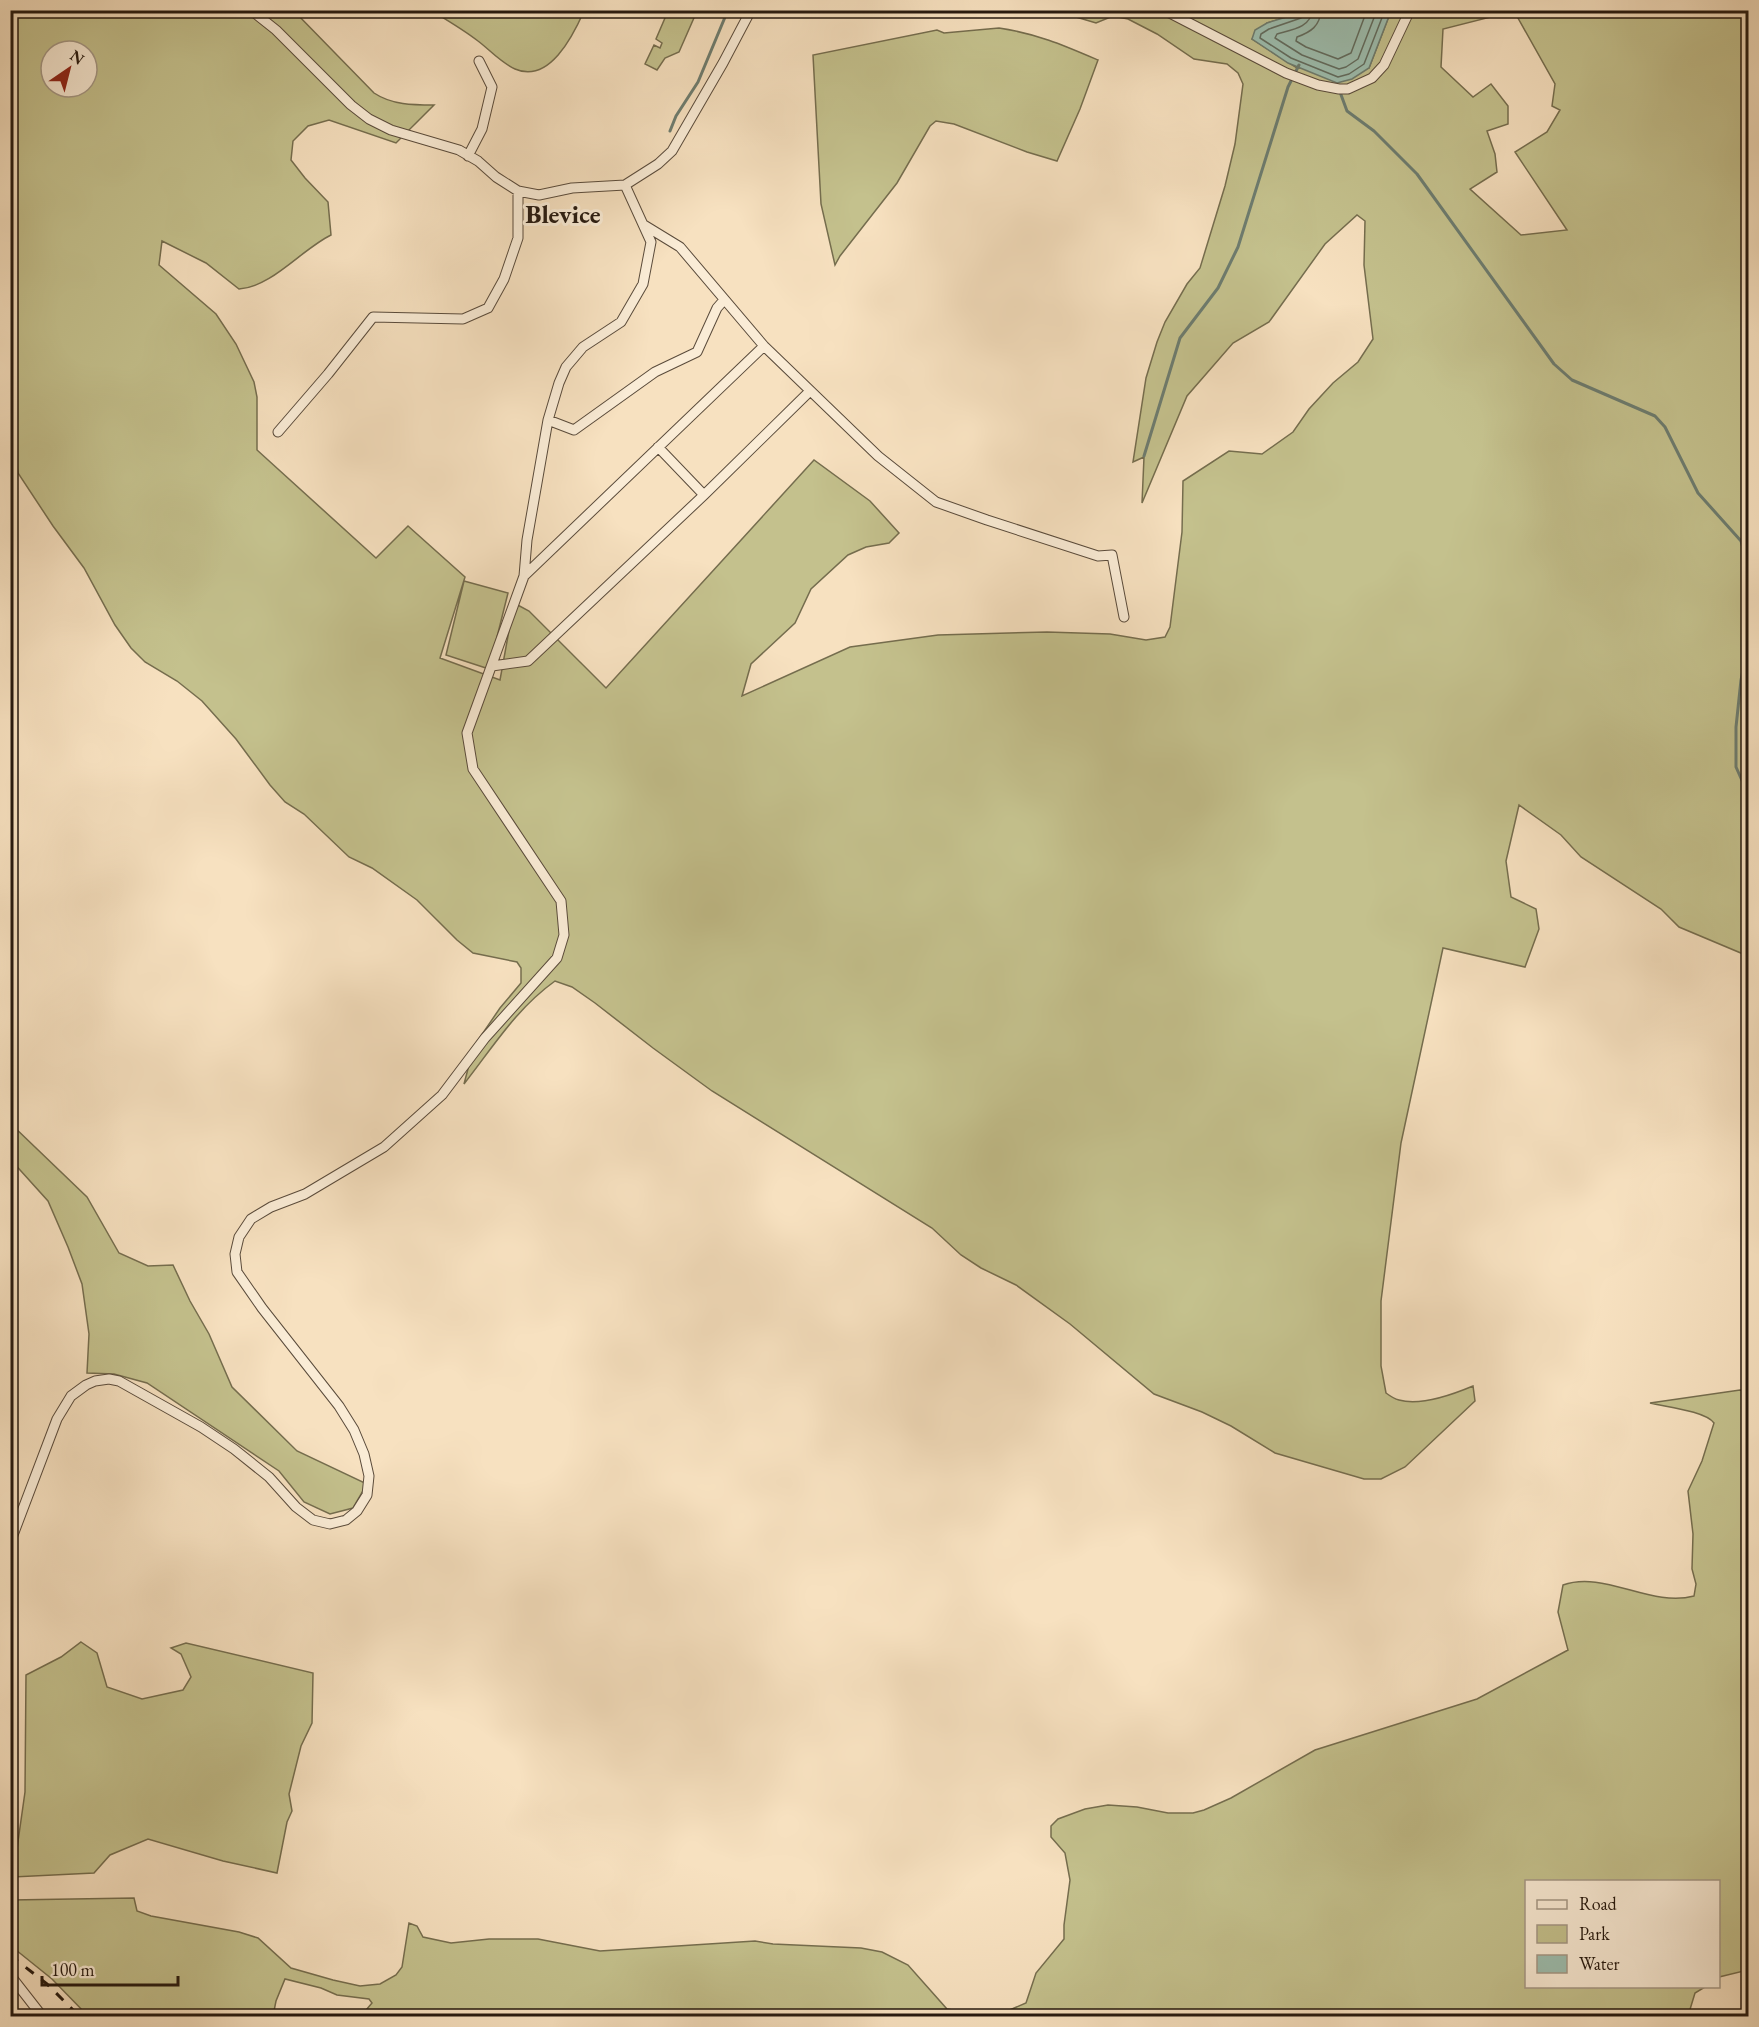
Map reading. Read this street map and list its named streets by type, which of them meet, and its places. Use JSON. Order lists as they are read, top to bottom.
{
  "districts": ["Blevice"],
  "legend": ["Road", "Park", "Water"],
  "scale_bar": "100 m",
  "north": "top right"
}
